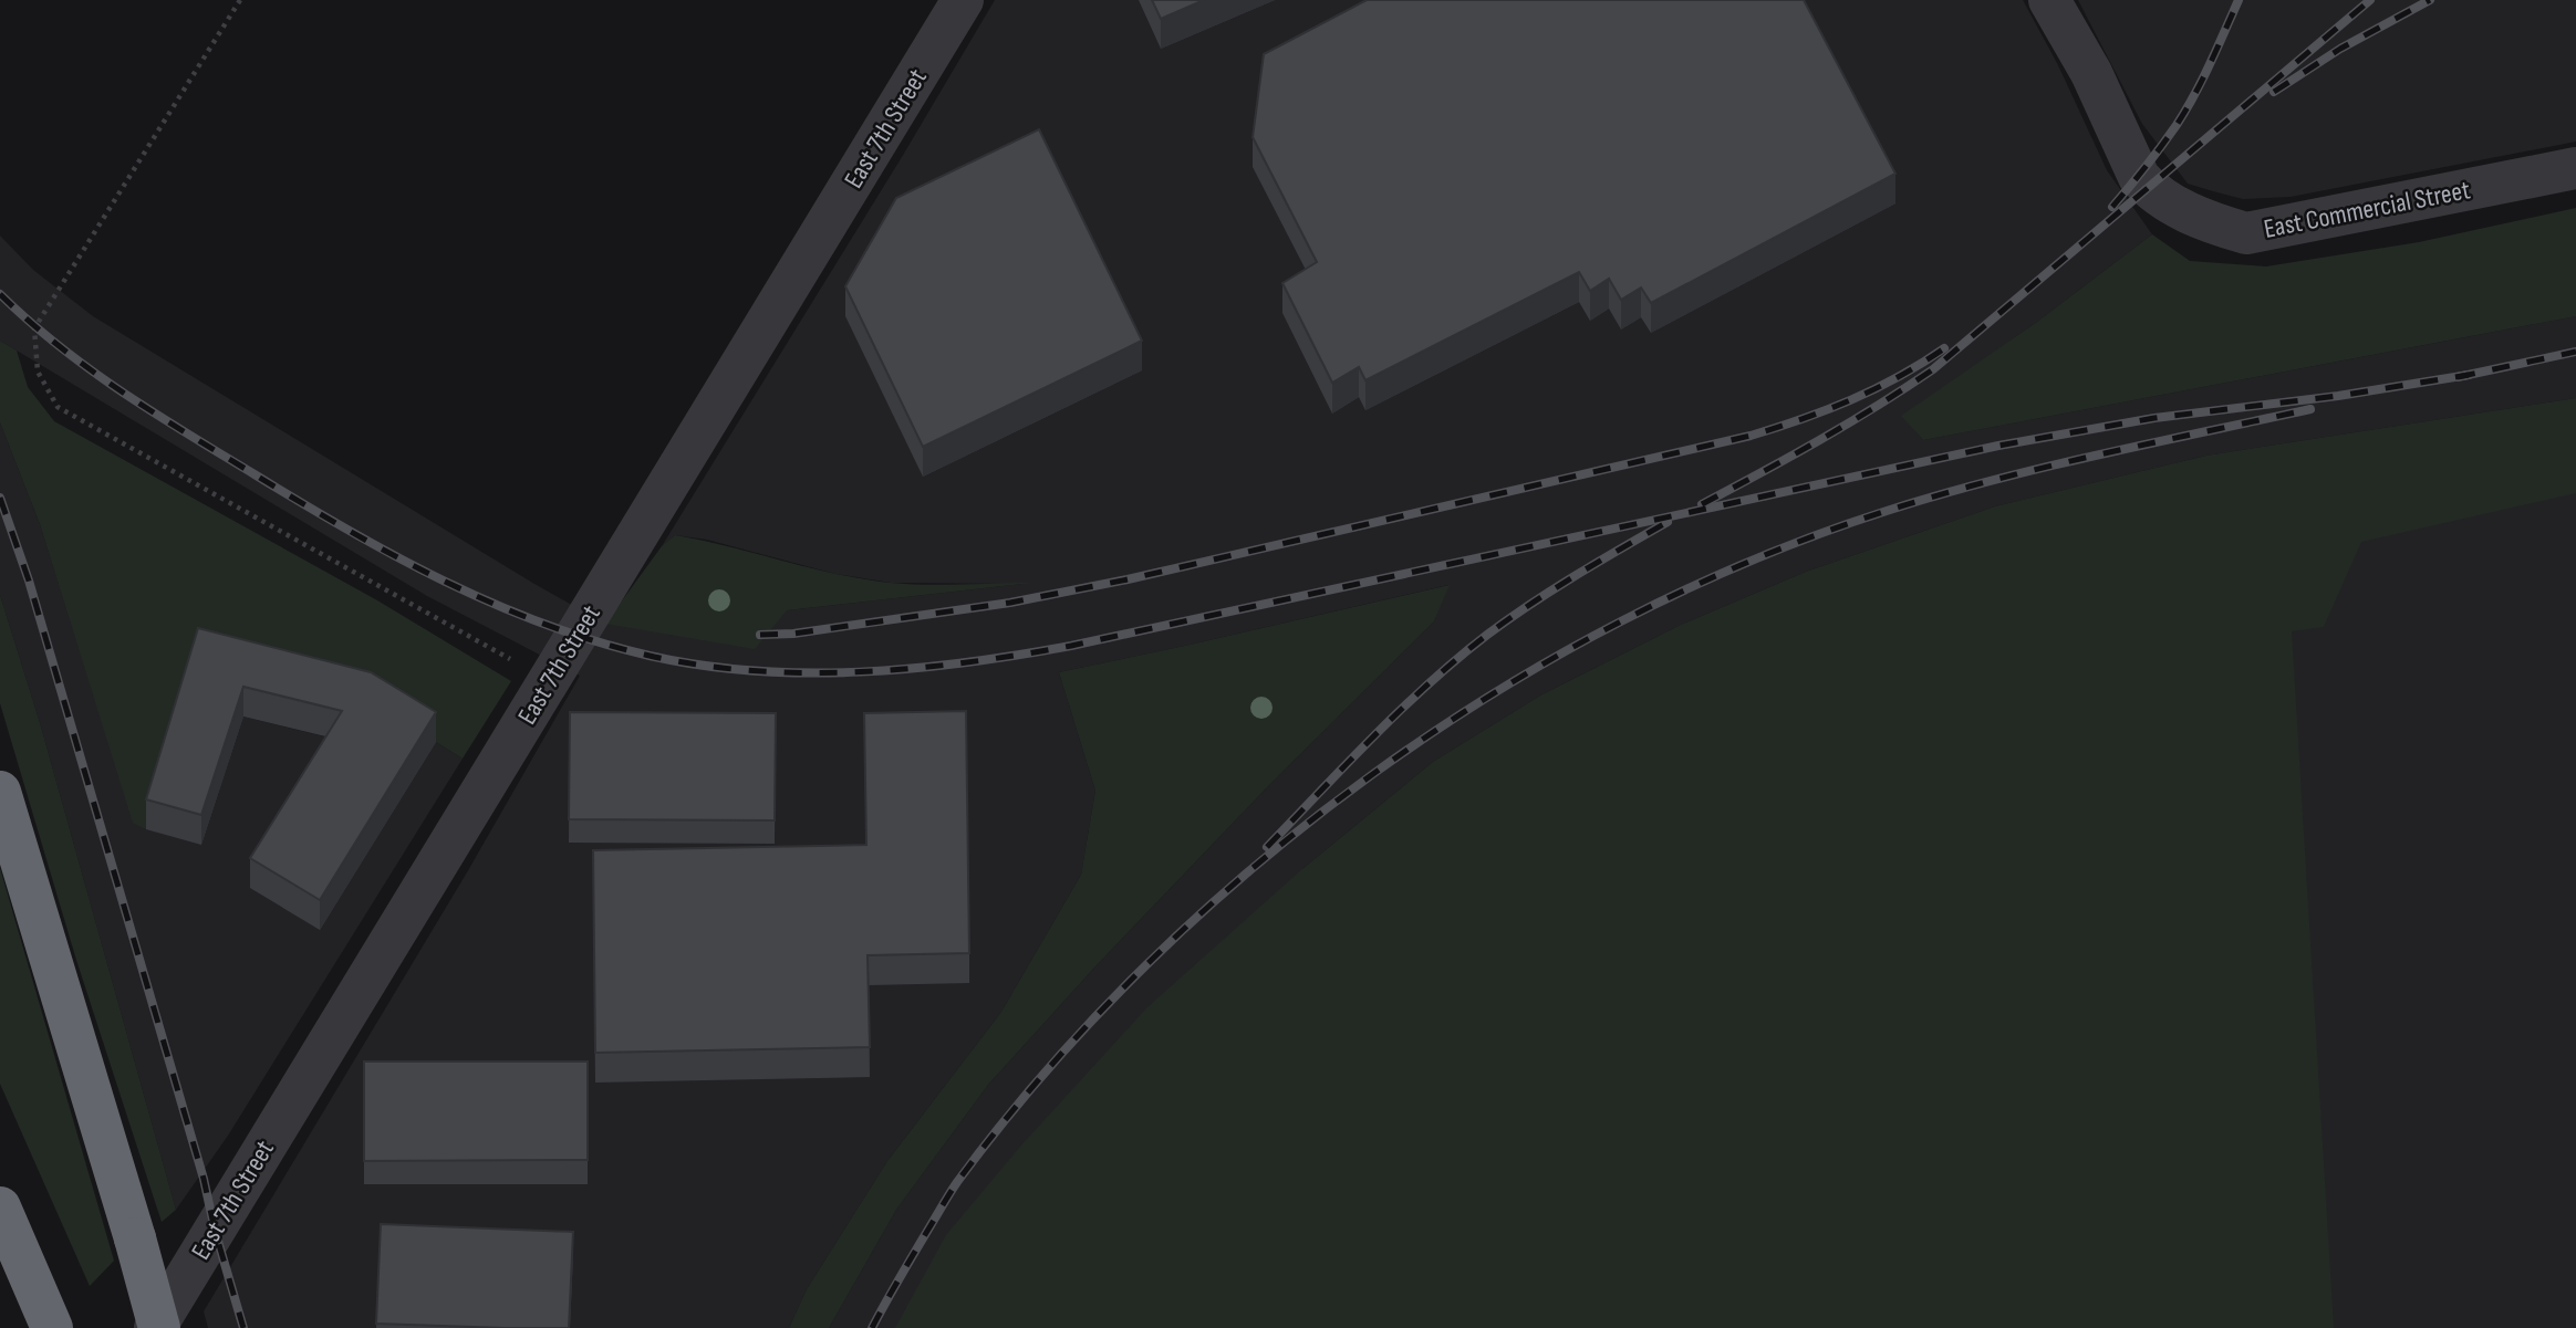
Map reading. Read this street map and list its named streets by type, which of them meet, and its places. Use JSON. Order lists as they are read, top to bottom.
{
  "streets": {
    "street": ["East 7th Street", "East Commercial Street"]
  }
}
